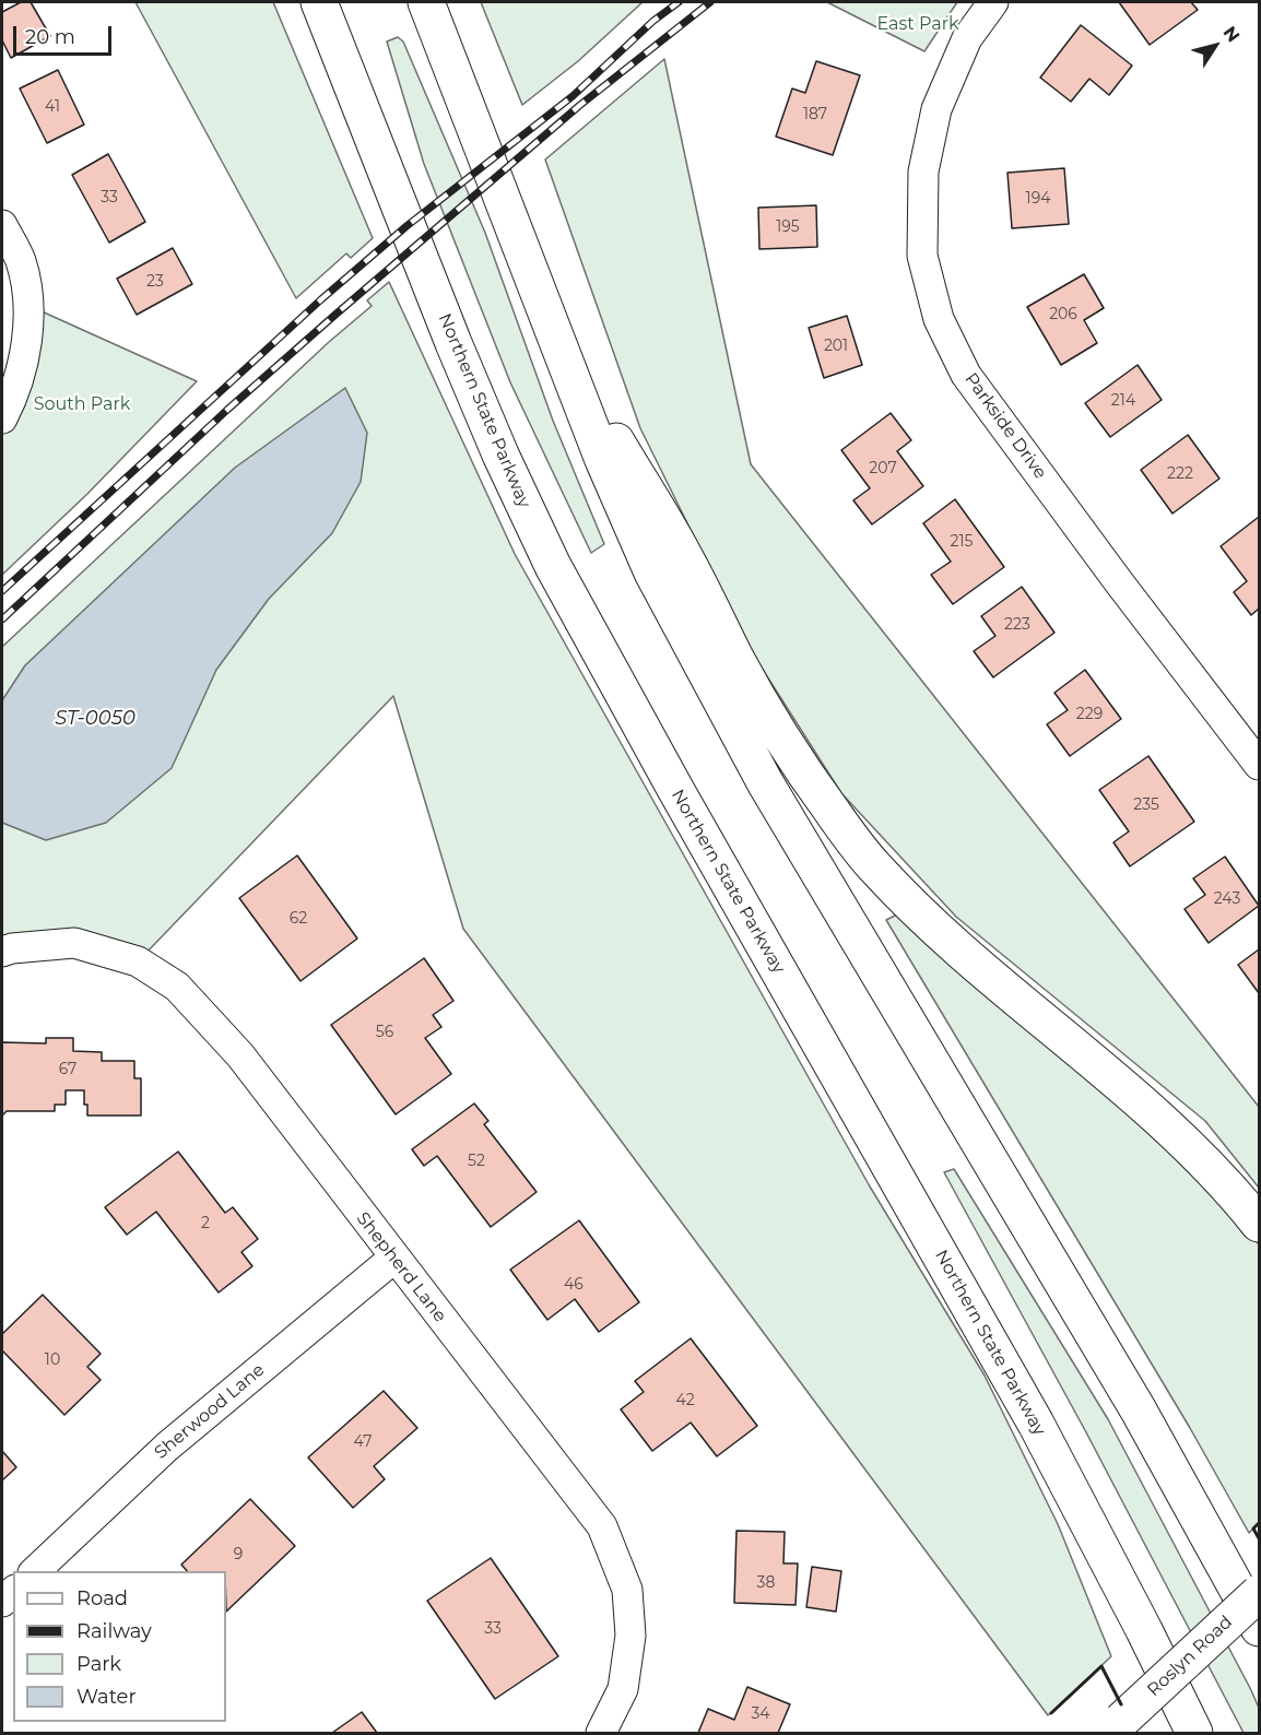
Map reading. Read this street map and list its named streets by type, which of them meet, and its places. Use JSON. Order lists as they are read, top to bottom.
{
  "streets": {
    "main road": ["Northern State Parkway", "Roslyn Road"],
    "street": ["Parkside Drive", "Shepherd Lane", "Sherwood Lane"]
  },
  "crossings": [
    ["Shepherd Lane", "Sherwood Lane"]
  ],
  "water": ["ST-0050"],
  "parks": ["East Park", "South Park"],
  "house_numbers": [
    "41",
    "187",
    "33",
    "194",
    "195",
    "23",
    "206",
    "201",
    "214",
    "207",
    "222",
    "215",
    "223",
    "229",
    "235",
    "243",
    "62",
    "56",
    "67",
    "52",
    "2",
    "46",
    "10",
    "42",
    "47",
    "9",
    "38",
    "33",
    "34"
  ],
  "legend": [
    "Road",
    "Railway",
    "Park",
    "Water"
  ],
  "scale_bar": "20 m",
  "north": "top right"
}
